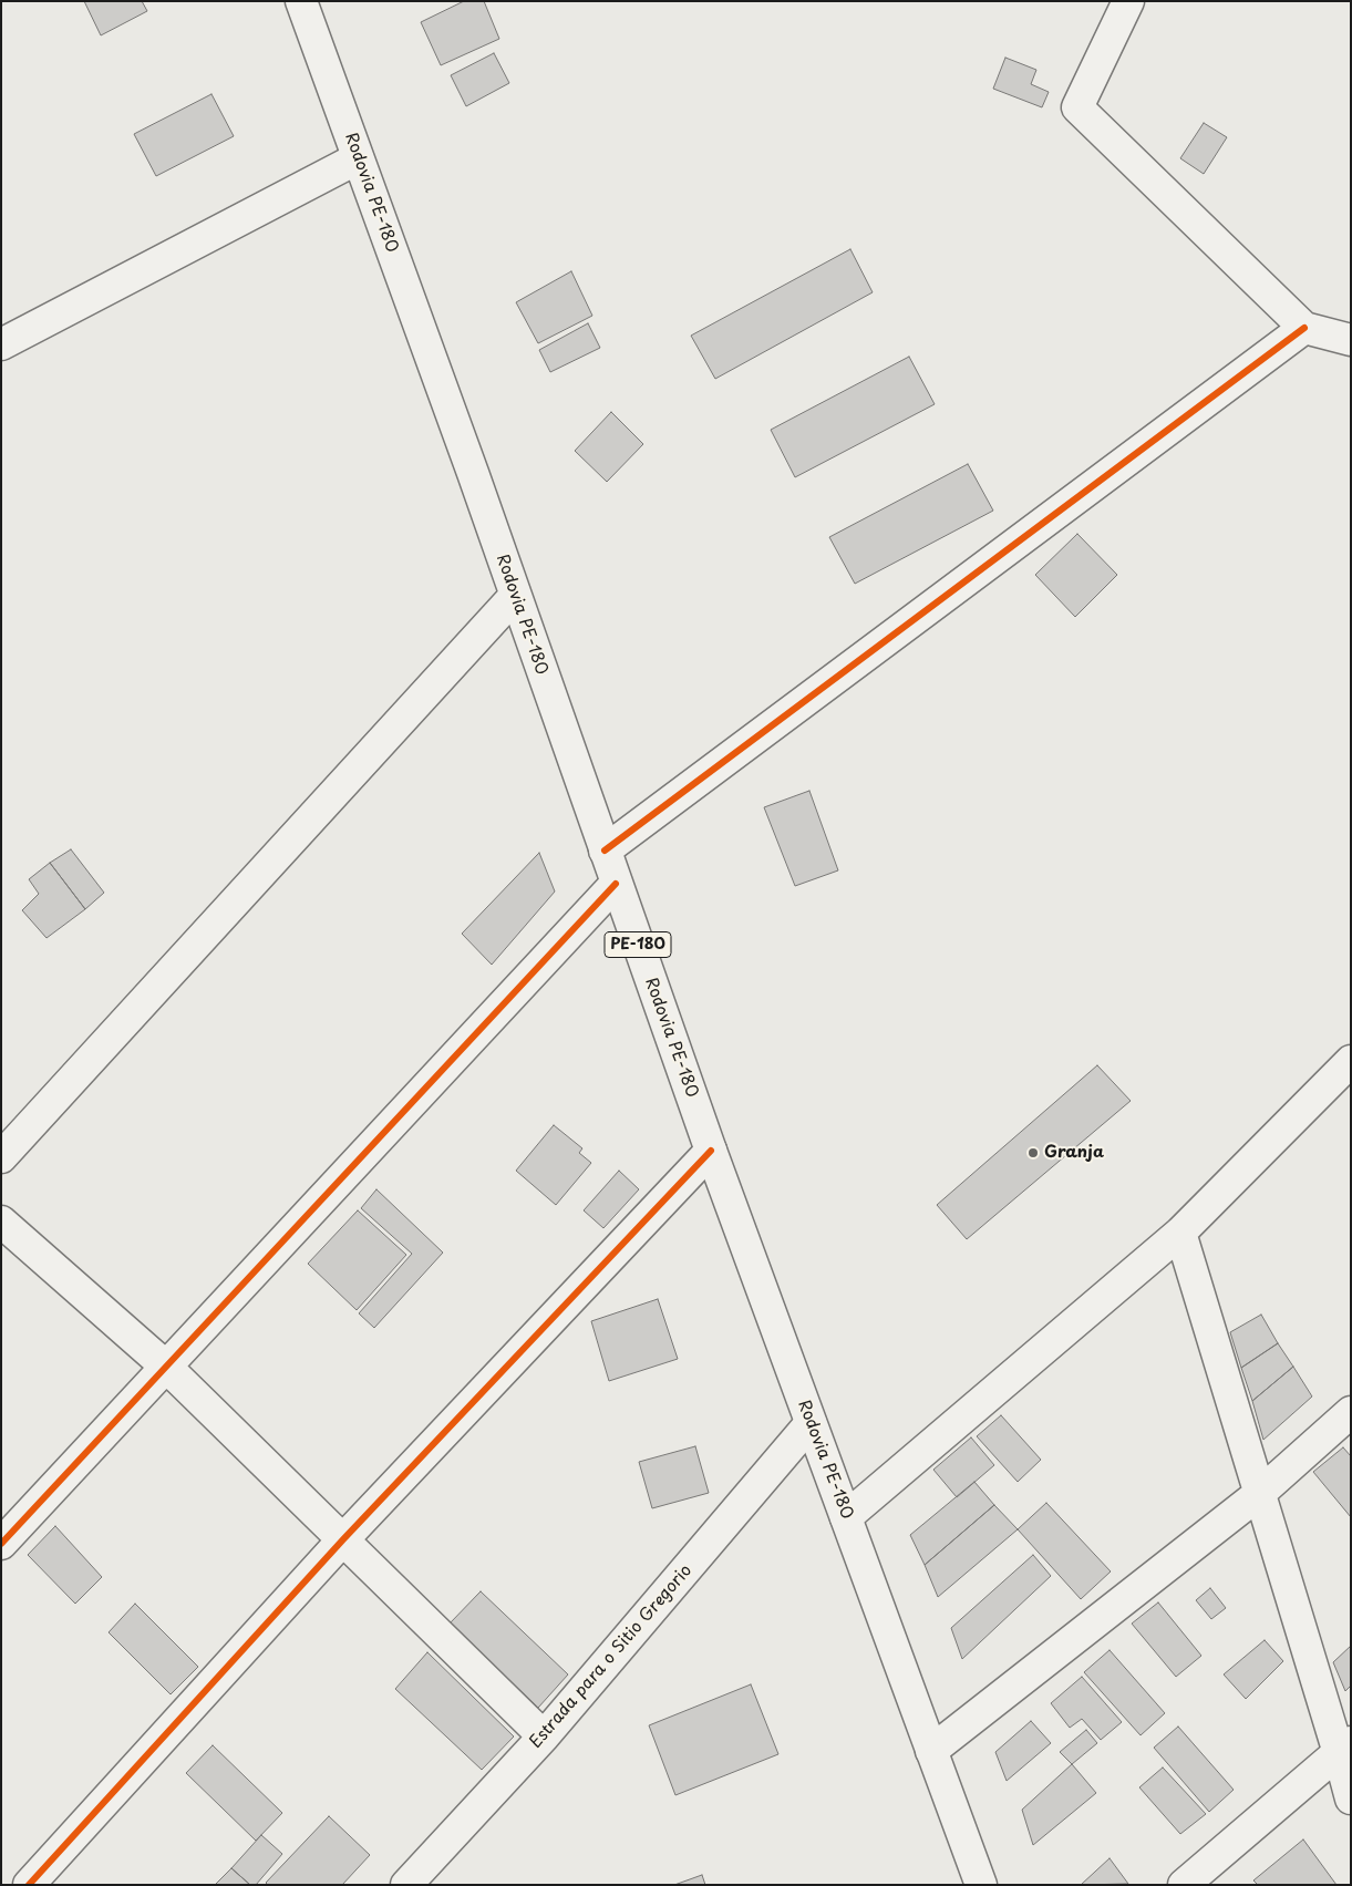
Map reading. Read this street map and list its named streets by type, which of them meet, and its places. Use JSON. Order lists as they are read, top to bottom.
{
  "streets": {
    "street": ["Rodovia PE-180", "PE-180", "Estrada para o Sitio Gregorio"]
  },
  "crossings": [
    ["Rodovia PE-180", "Estrada para o Sitio Gregorio"]
  ],
  "places": ["Granja"]
}
